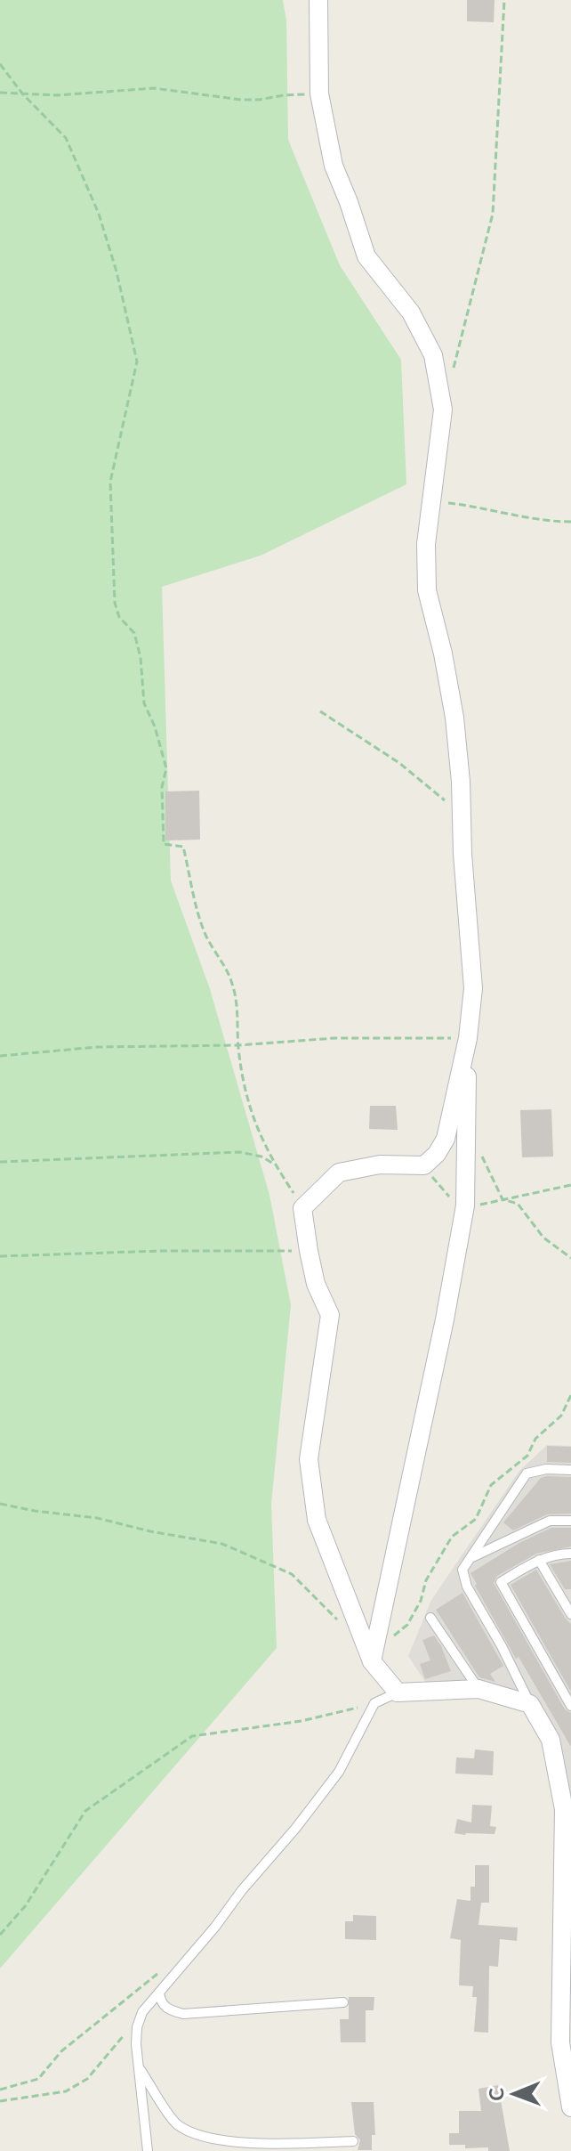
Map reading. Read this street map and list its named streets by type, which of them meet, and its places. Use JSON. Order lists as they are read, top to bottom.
{
  "north": "left"
}
